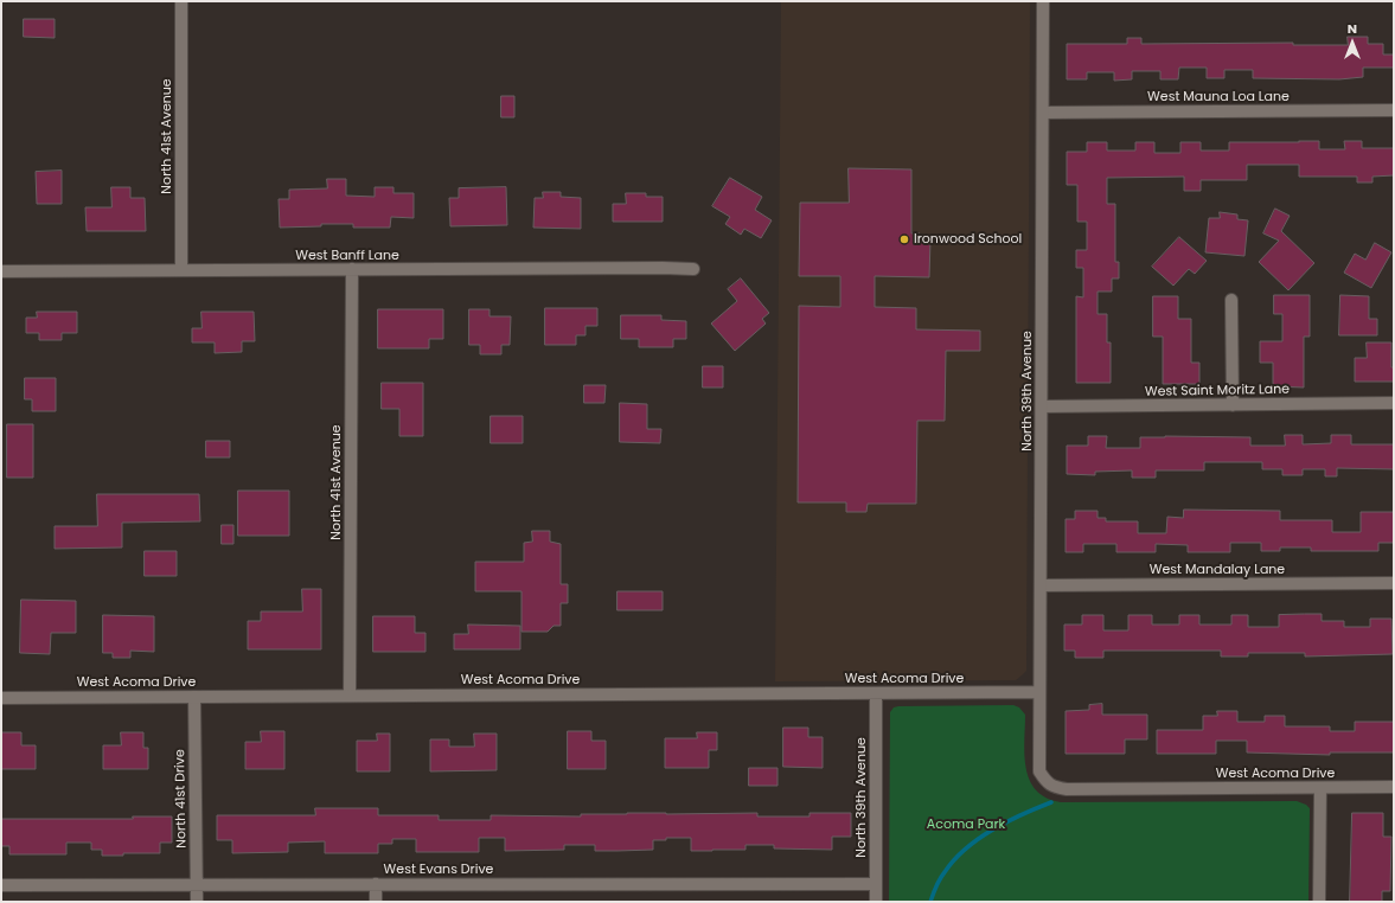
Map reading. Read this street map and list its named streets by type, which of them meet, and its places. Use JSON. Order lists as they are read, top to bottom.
{
  "streets": {
    "street": [
      "West Mauna Loa Lane",
      "North 41st Avenue",
      "West Banff Lane",
      "North 39th Avenue",
      "West Saint Moritz Lane",
      "West Mandalay Lane",
      "West Acoma Drive",
      "North 41st Drive",
      "West Evans Drive"
    ]
  },
  "crossings": [
    ["West Mauna Loa Lane", "North 39th Avenue"],
    ["North 41st Avenue", "West Banff Lane"],
    ["North 41st Avenue", "West Acoma Drive"],
    ["North 39th Avenue", "West Saint Moritz Lane"],
    ["North 39th Avenue", "West Mandalay Lane"],
    ["North 39th Avenue", "West Acoma Drive"],
    ["North 39th Avenue", "West Evans Drive"],
    ["West Acoma Drive", "North 41st Drive"],
    ["North 41st Drive", "West Evans Drive"]
  ],
  "parks": ["Acoma Park"],
  "places": ["Ironwood School"],
  "north": "top"
}
